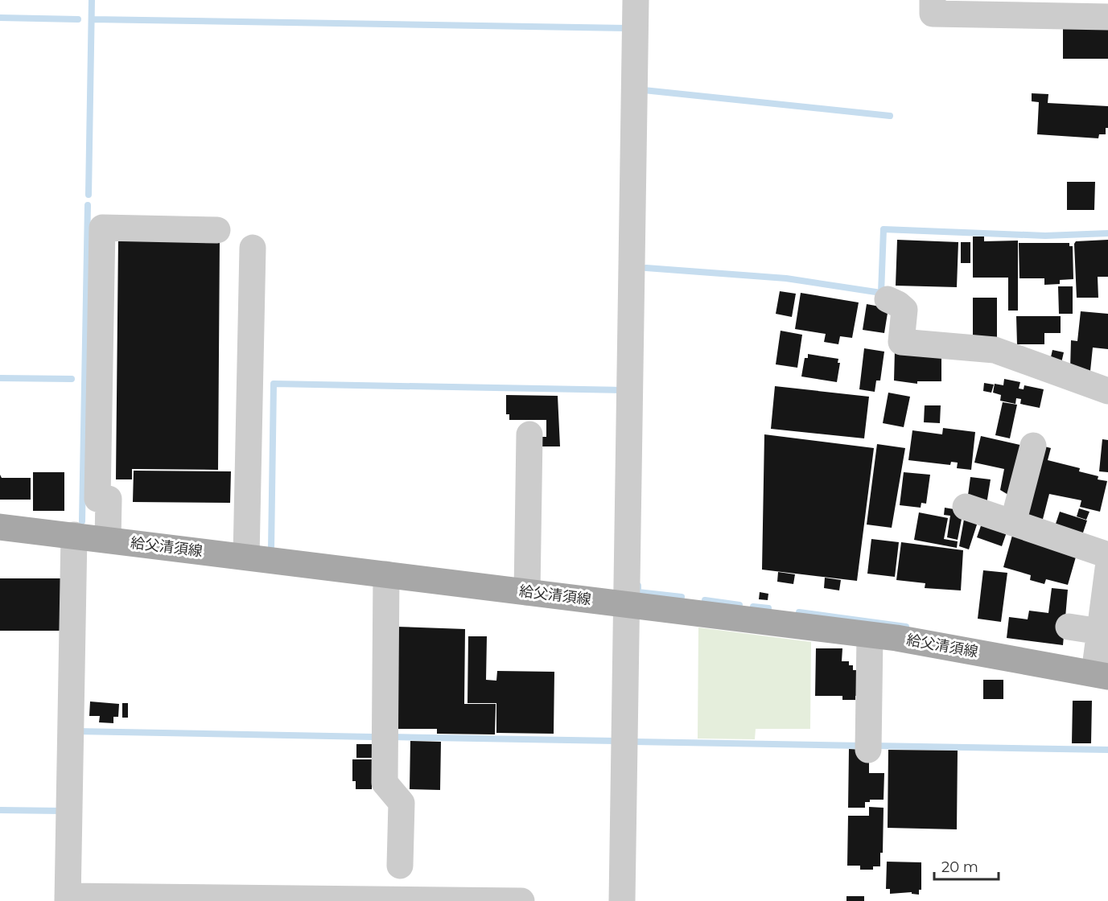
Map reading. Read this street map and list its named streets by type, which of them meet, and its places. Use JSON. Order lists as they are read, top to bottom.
{
  "streets": {
    "main road": ["給父清須線"]
  },
  "scale_bar": "20 m"
}
